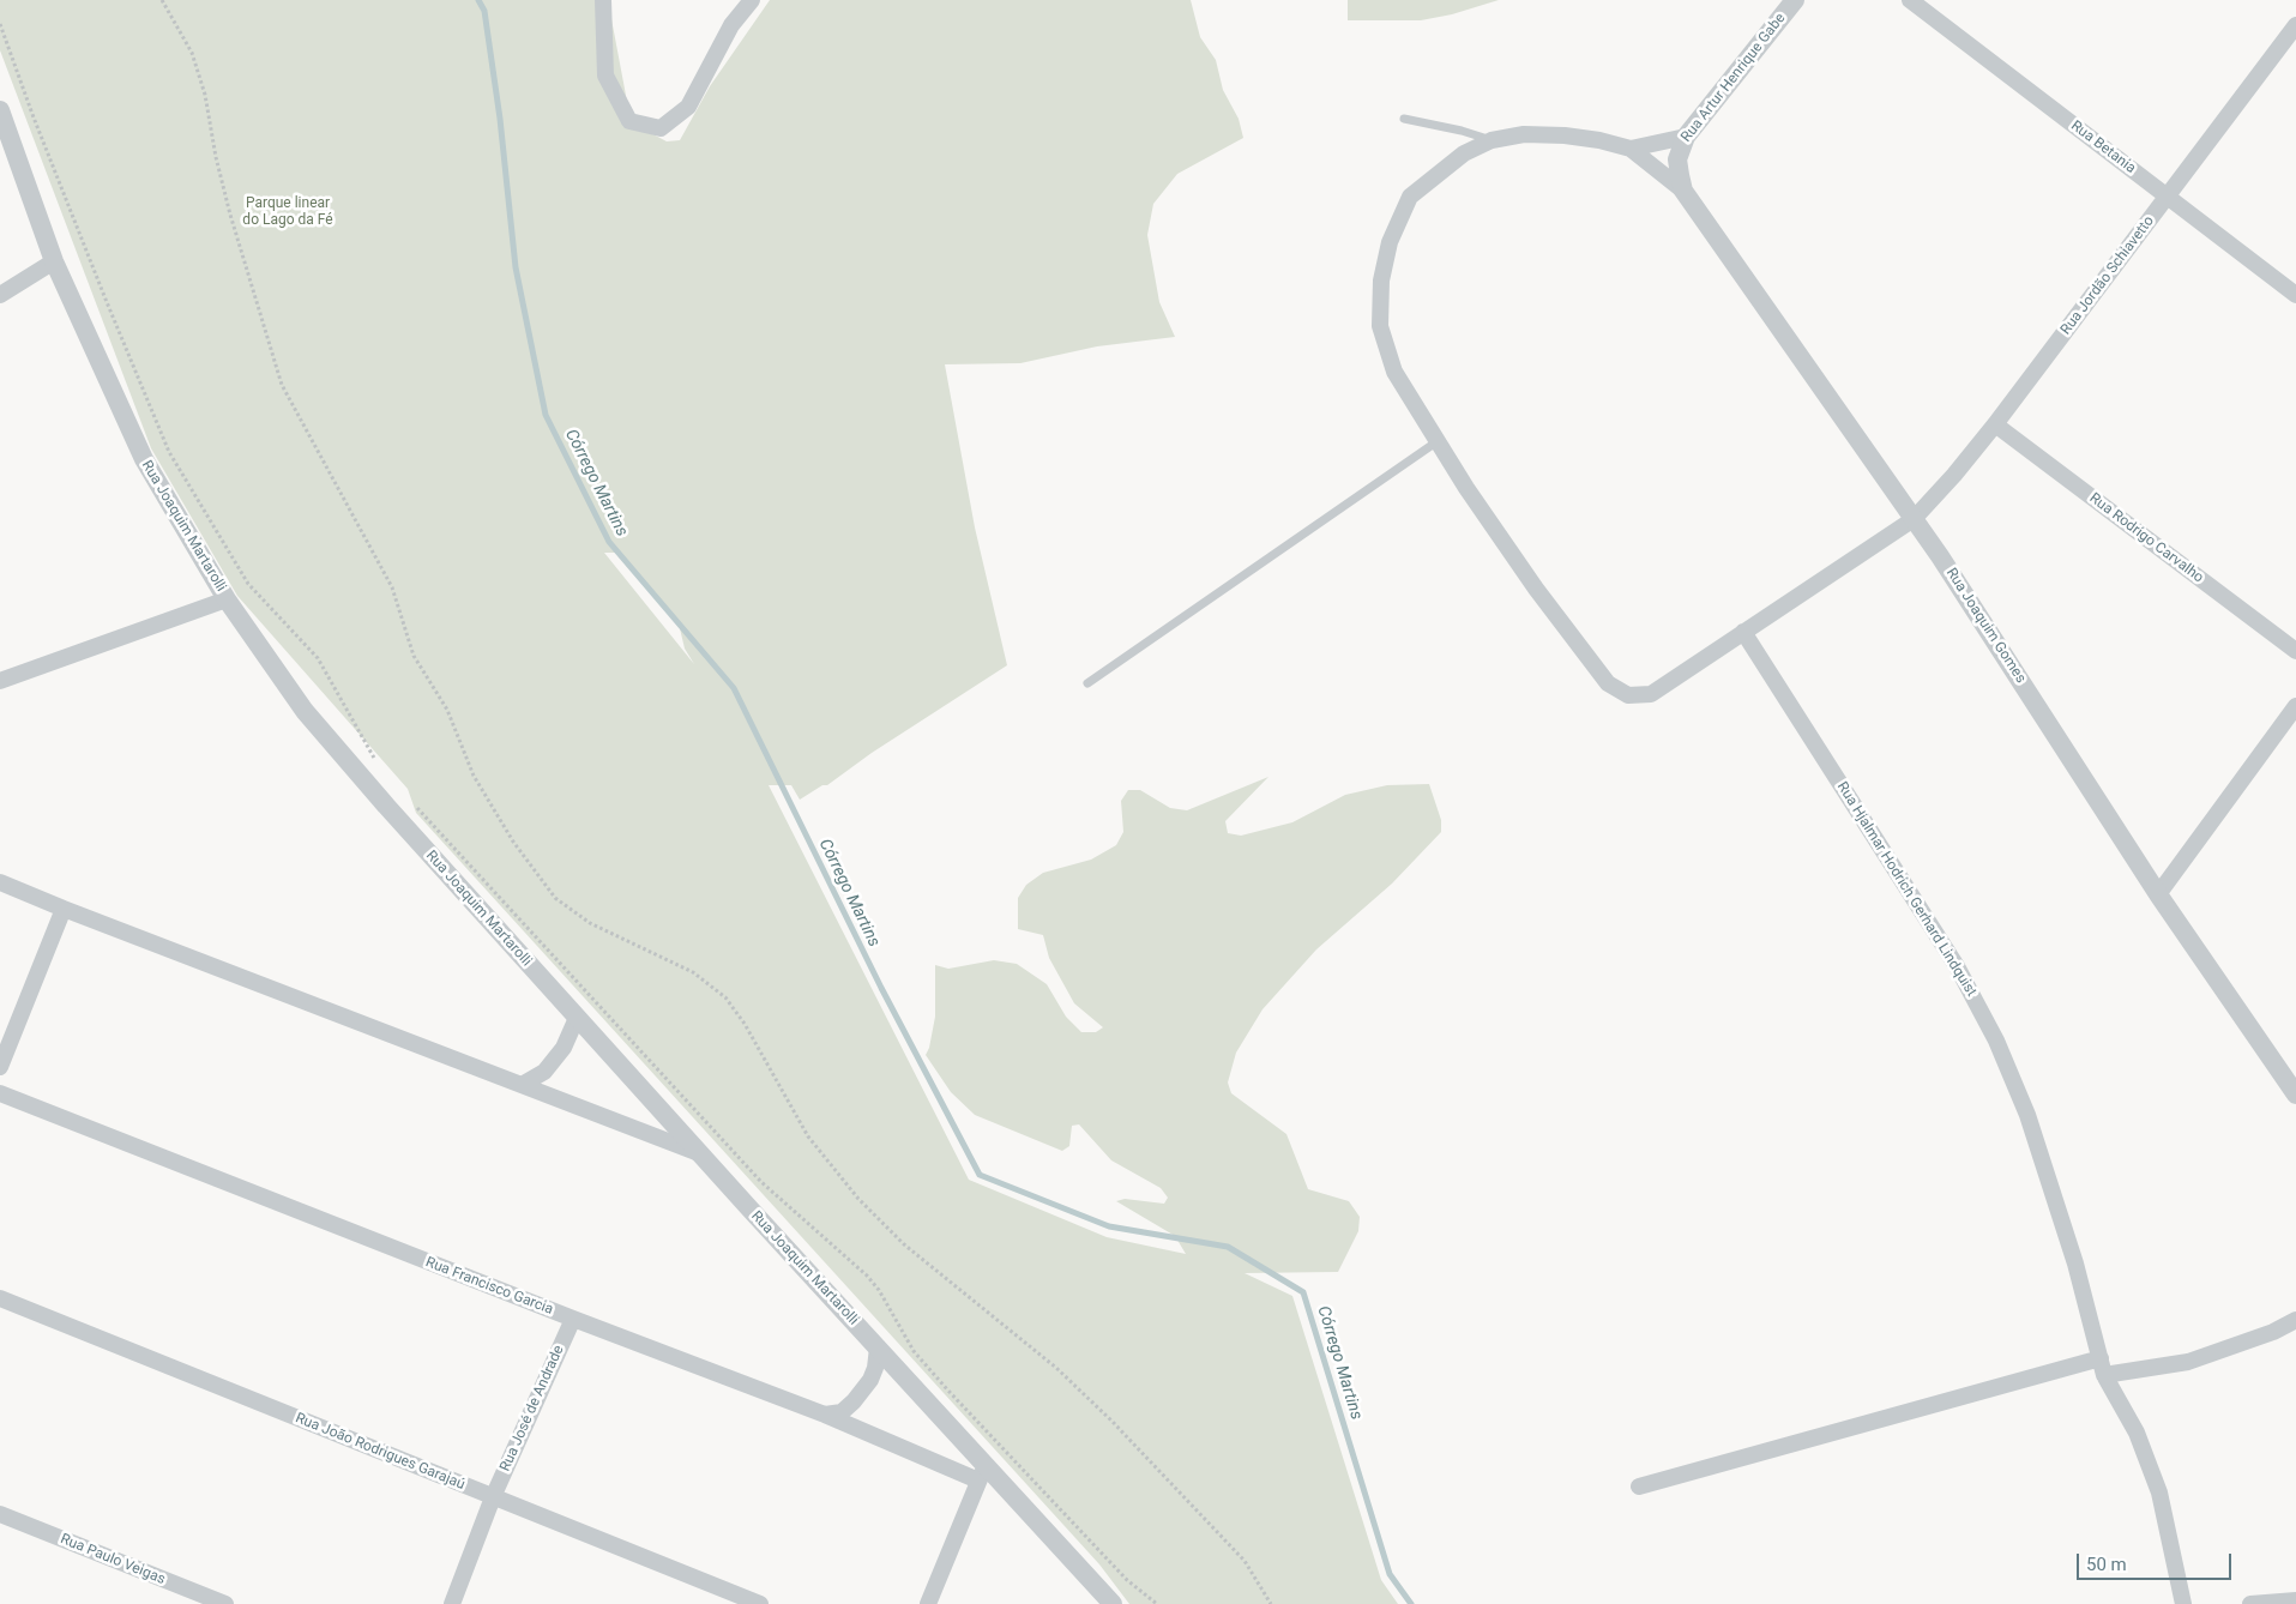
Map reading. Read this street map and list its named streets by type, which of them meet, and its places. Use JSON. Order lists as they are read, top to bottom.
{
  "streets": {
    "street": [
      "Rua Artur Henrique Gabe",
      "Rua Betania",
      "Rua Jordão Schiavetto",
      "Rua Joaquim Martarolli",
      "Rua Rodrigo Carvalho",
      "Rua Joaquim Gomes",
      "Rua Hjalmar Hodrich Gerhard Lindquist",
      "Rua Francisco Garcia",
      "Rua José de Andrade",
      "Rua João Rodrigues Garajaú",
      "Rua Paulo Veigas"
    ]
  },
  "crossings": [
    ["Rua Artur Henrique Gabe", "Rua Joaquim Gomes"],
    ["Rua Betania", "Rua Jordão Schiavetto"],
    ["Rua Jordão Schiavetto", "Rua Rodrigo Carvalho"],
    ["Rua Jordão Schiavetto", "Rua Joaquim Gomes"],
    ["Rua Jordão Schiavetto", "Rua Hjalmar Hodrich Gerhard Lindquist"],
    ["Rua Joaquim Martarolli", "Rua Francisco Garcia"],
    ["Rua Francisco Garcia", "Rua José de Andrade"],
    ["Rua José de Andrade", "Rua João Rodrigues Garajaú"]
  ],
  "water": ["Córrego Martins"],
  "parks": ["Parque linear do Lago da Fé"],
  "scale_bar": "50 m"
}
